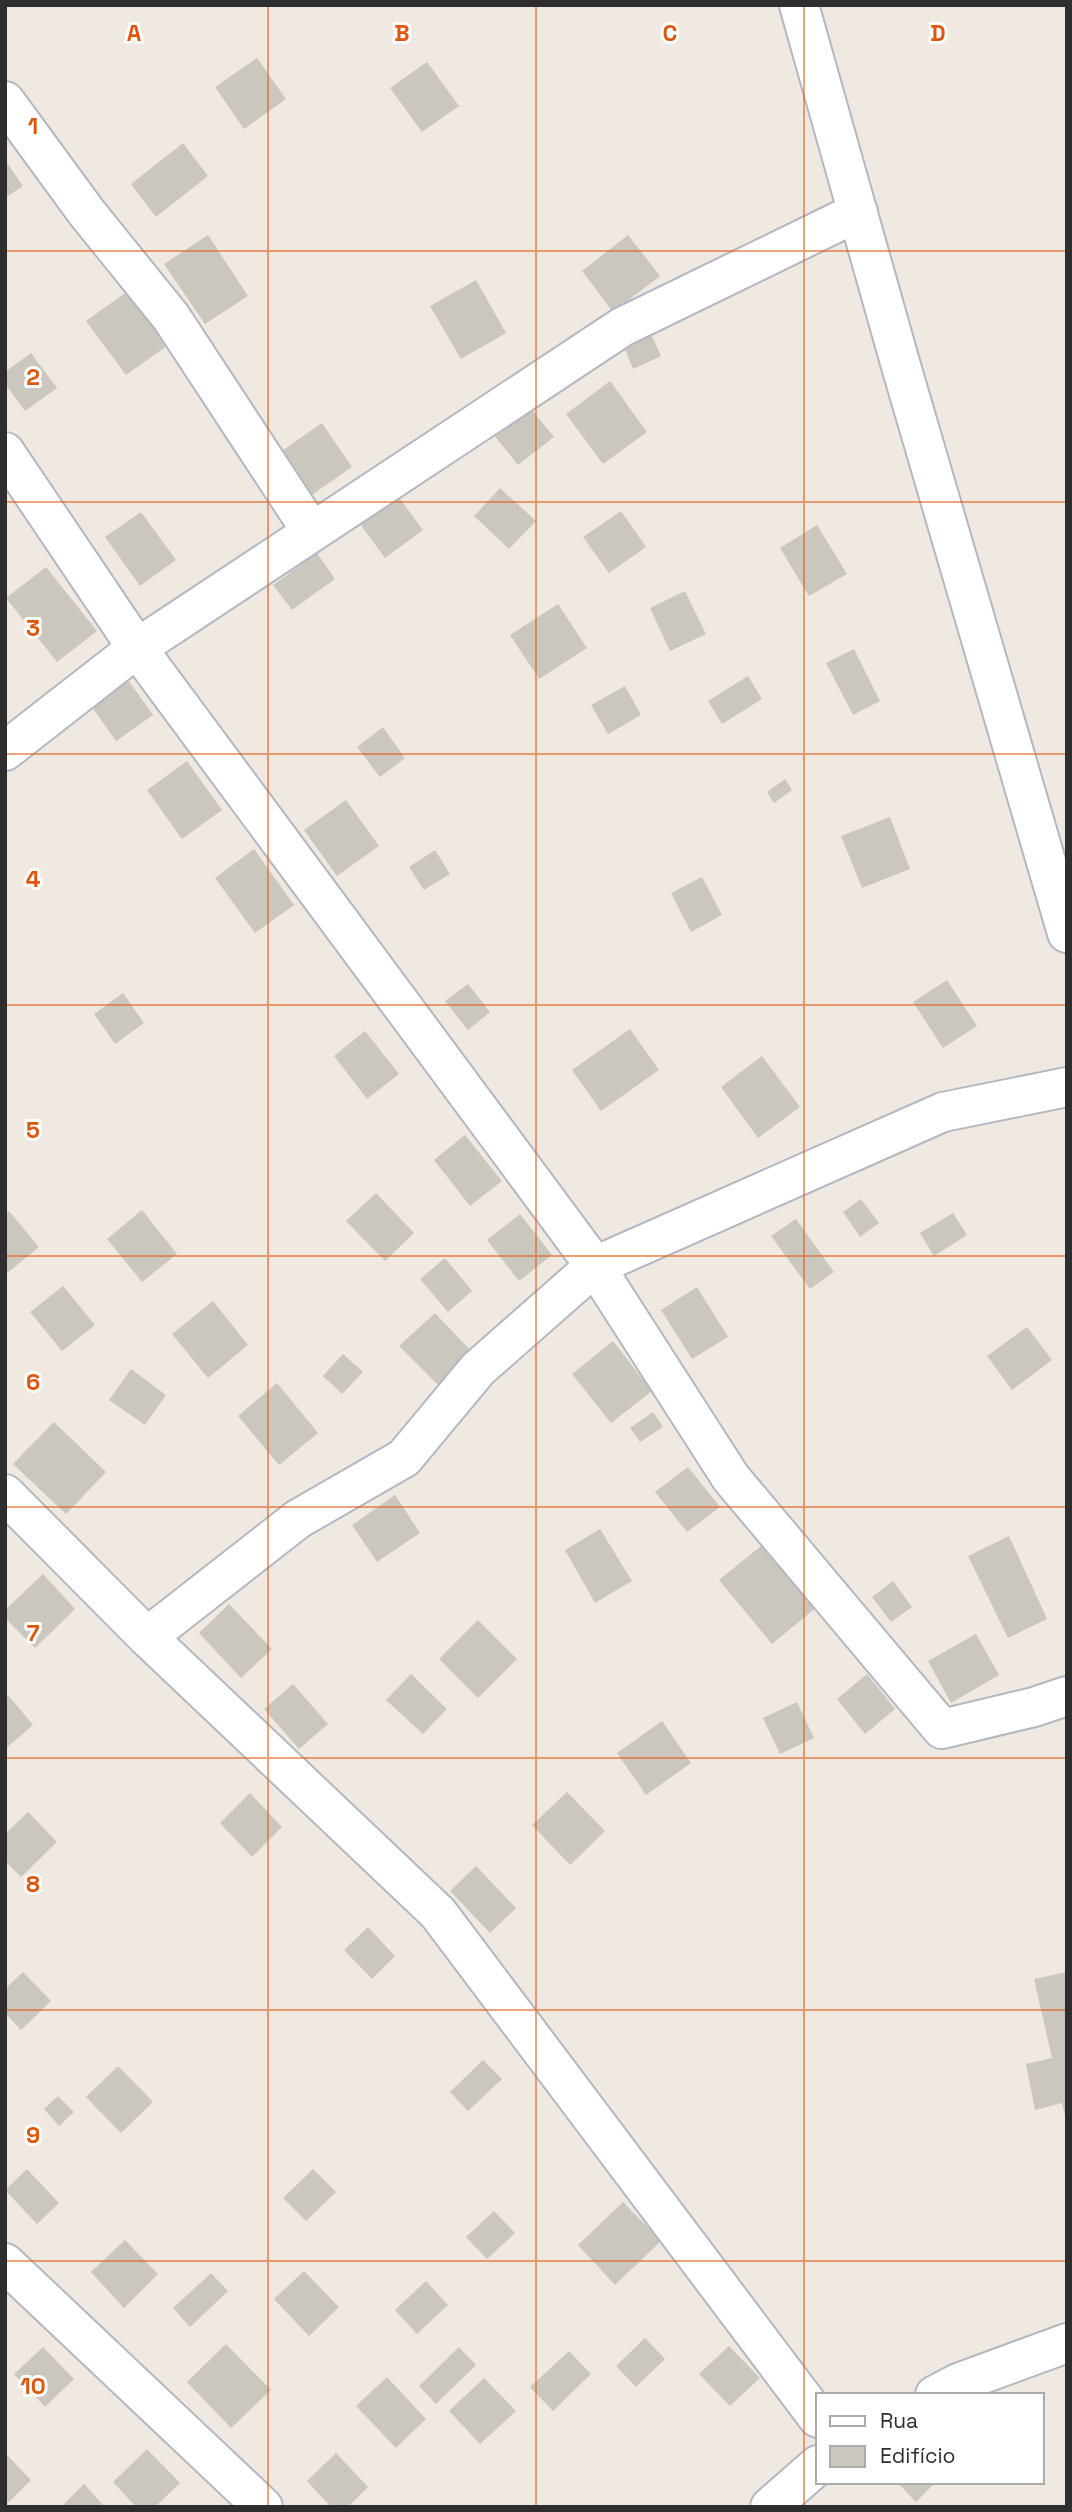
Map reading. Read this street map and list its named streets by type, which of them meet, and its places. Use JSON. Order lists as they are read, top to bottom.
{
  "legend": ["Rua", "Edifício"],
  "grid": {
    "columns": [
      "A",
      "B",
      "C",
      "D"
    ],
    "rows": [
      "1",
      "2",
      "3",
      "4",
      "5",
      "6",
      "7",
      "8",
      "9",
      "10"
    ]
  }
}
